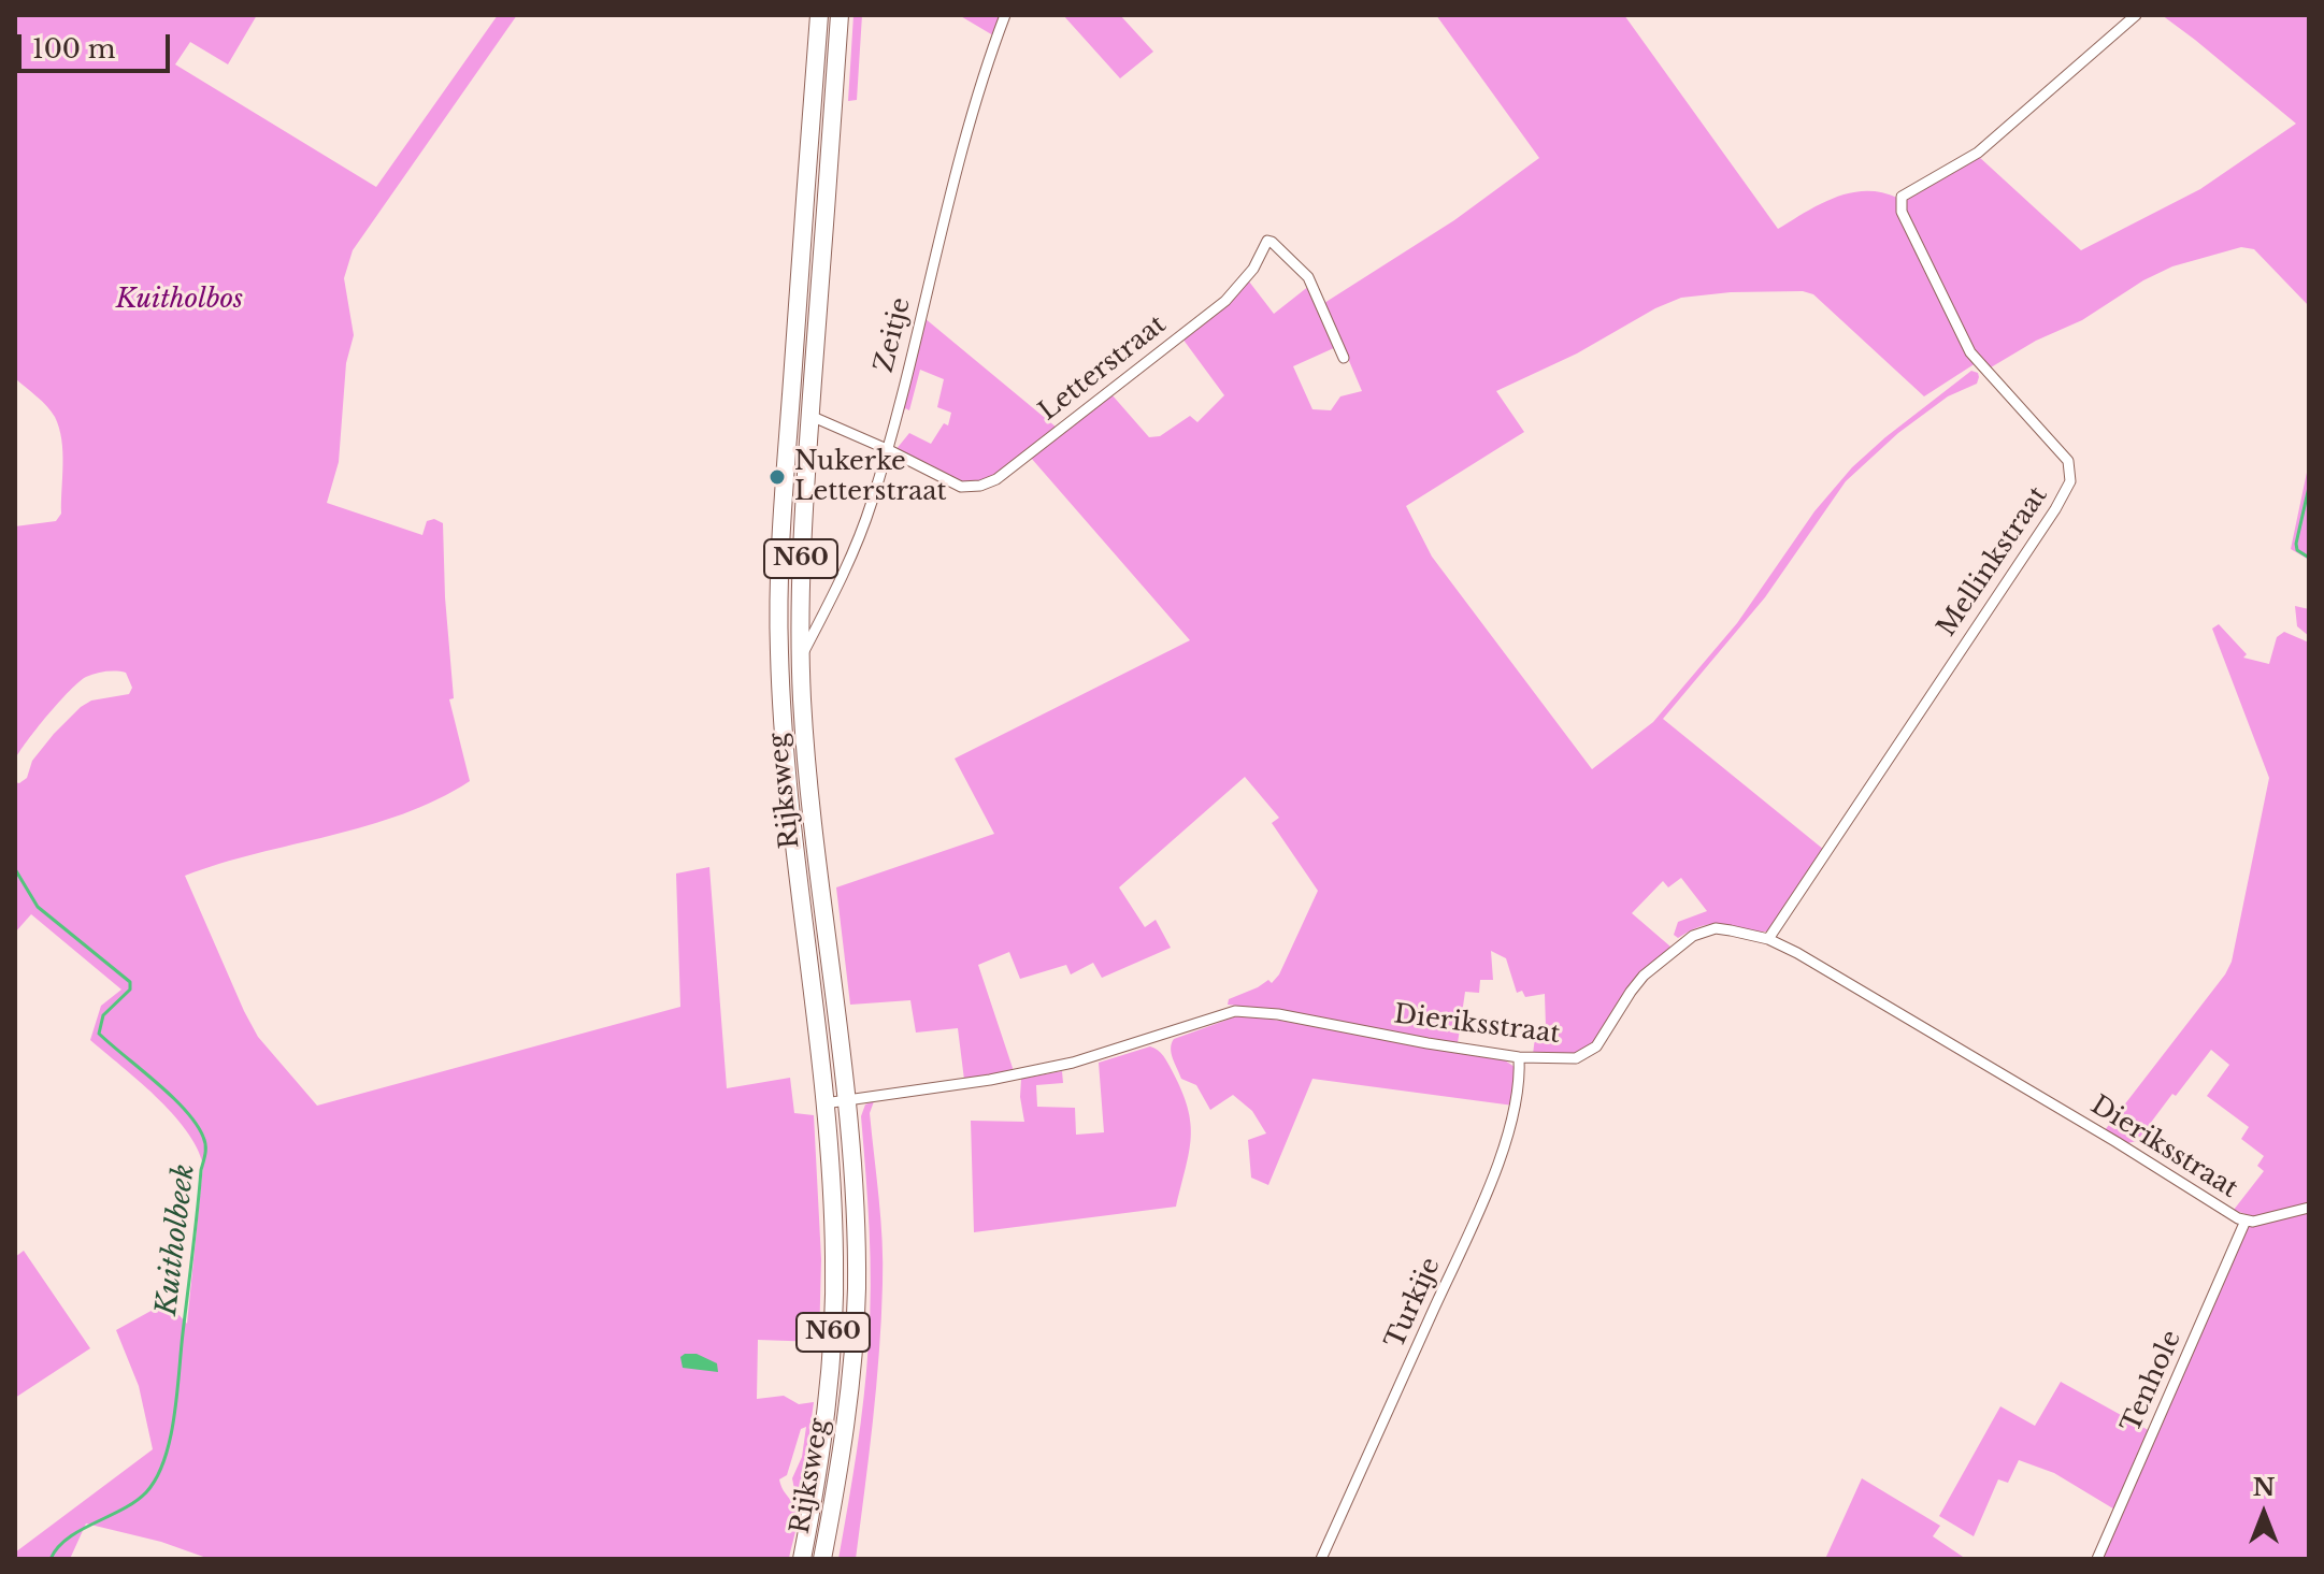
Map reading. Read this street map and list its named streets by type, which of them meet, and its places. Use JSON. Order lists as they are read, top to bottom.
{
  "streets": {
    "highway": ["N60", "Rijksweg"],
    "street": [
      "Zeitje",
      "Letterstraat",
      "Mellinkstraat",
      "Dieriksstraat",
      "Turkije",
      "Tenhole"
    ]
  },
  "crossings": [
    ["Zeitje", "Letterstraat"],
    ["Zeitje", "Rijksweg"],
    ["Letterstraat", "Rijksweg"],
    ["Mellinkstraat", "Dieriksstraat"],
    ["Rijksweg", "Dieriksstraat"],
    ["Dieriksstraat", "Turkije"],
    ["Dieriksstraat", "Tenhole"]
  ],
  "water": ["Kuitholbeek"],
  "parks": ["Kuitholbos"],
  "places": ["Nukerke Letterstraat"],
  "scale_bar": "100 m",
  "north": "top"
}
